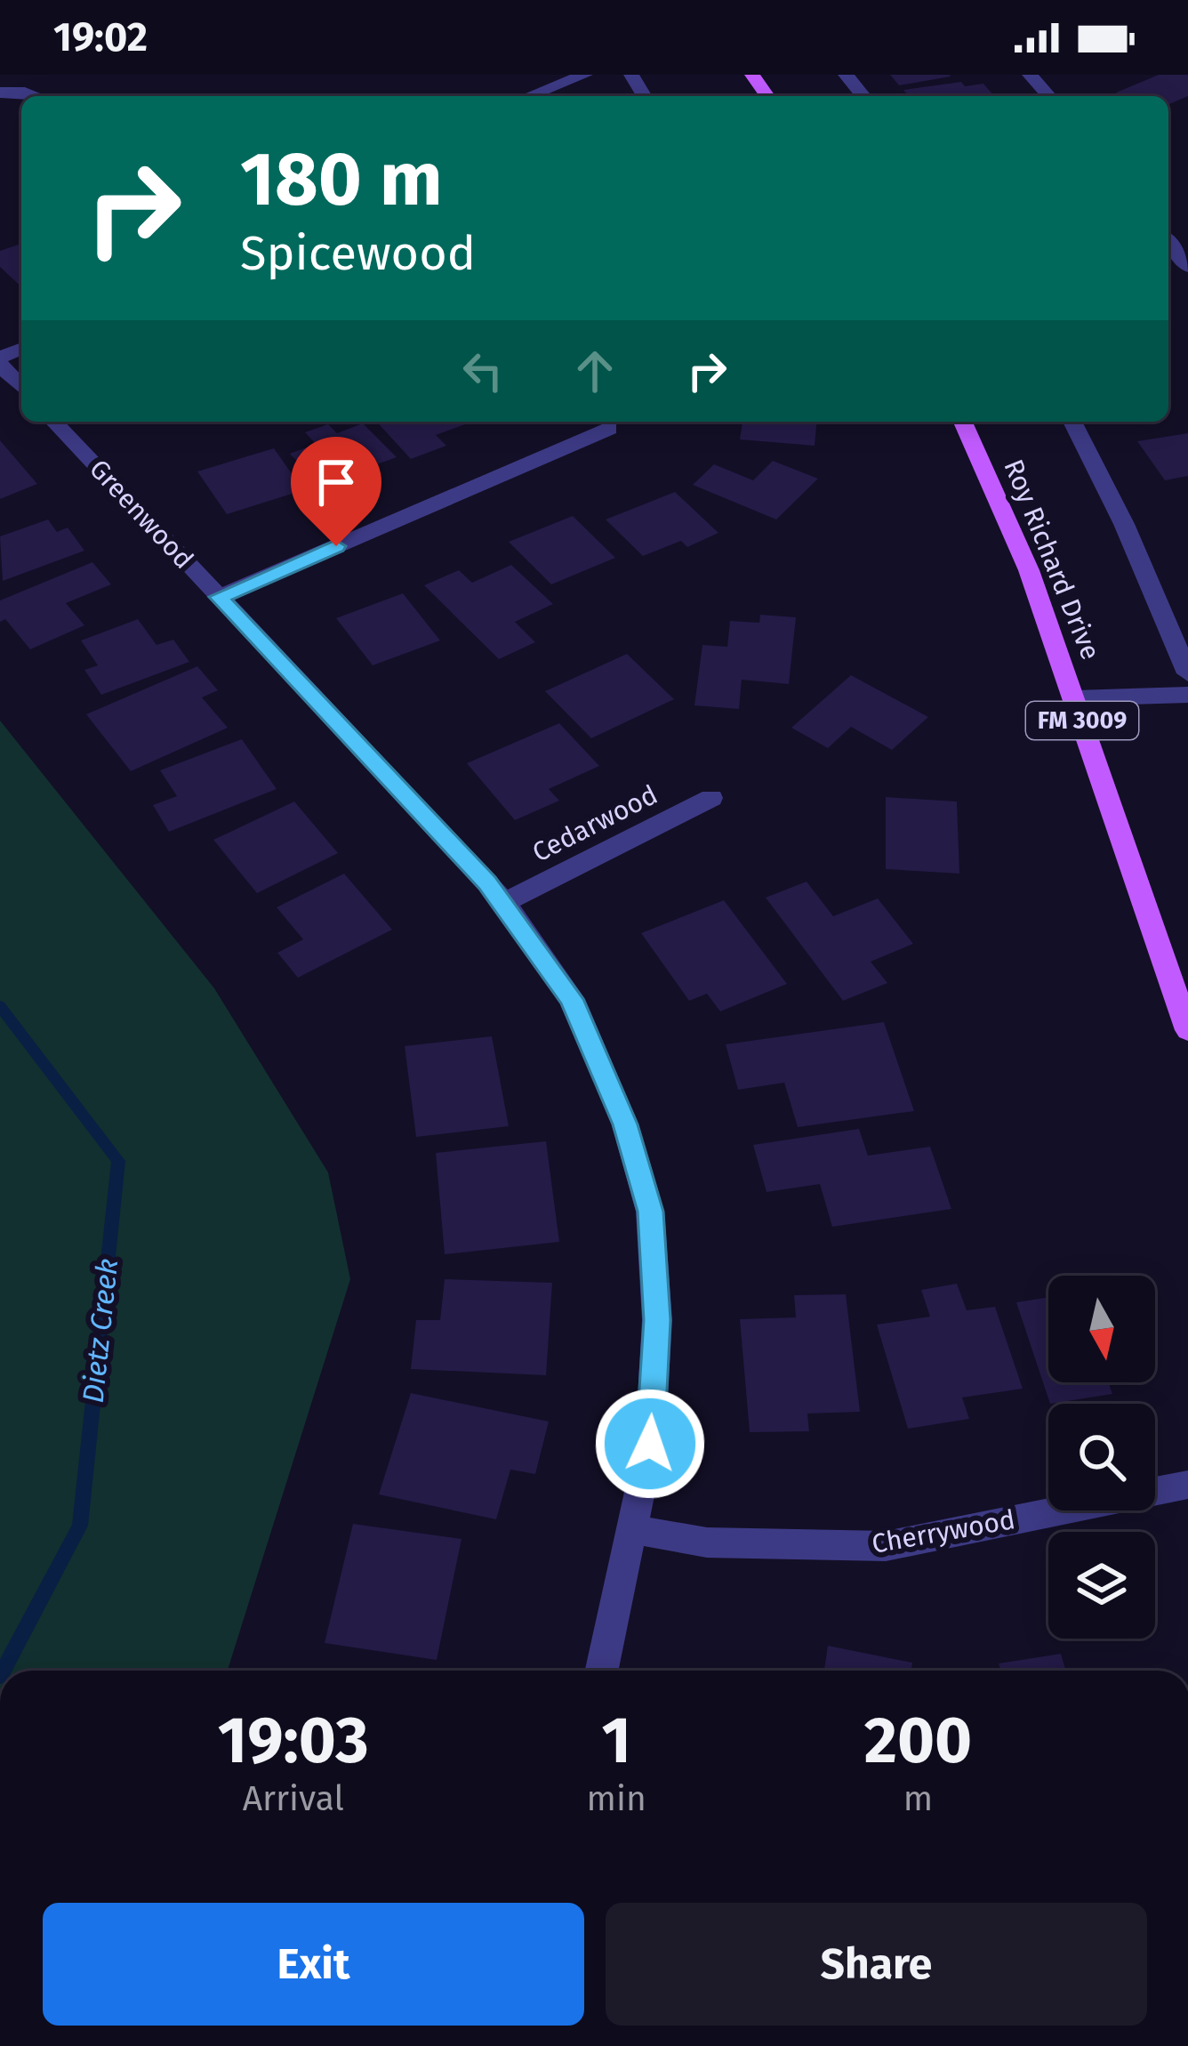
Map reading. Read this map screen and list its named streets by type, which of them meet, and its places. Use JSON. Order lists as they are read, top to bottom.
{
  "streets": {
    "main road": ["Roy Richard Drive", "FM 3009"],
    "street": ["Greenwood", "Cedarwood", "Cherrywood"]
  },
  "crossings": [
    ["Greenwood", "Cedarwood"],
    ["Greenwood", "Cherrywood"]
  ],
  "water": ["Dietz Creek"],
  "north": "bottom",
  "page": {
    "status": "19:02",
    "turn": ["180 m", "Spicewood"],
    "eta": [
      "19:03",
      "Arrival",
      "1",
      "min",
      "200",
      "m"
    ],
    "buttons": ["Exit", "Share"]
  }
}
